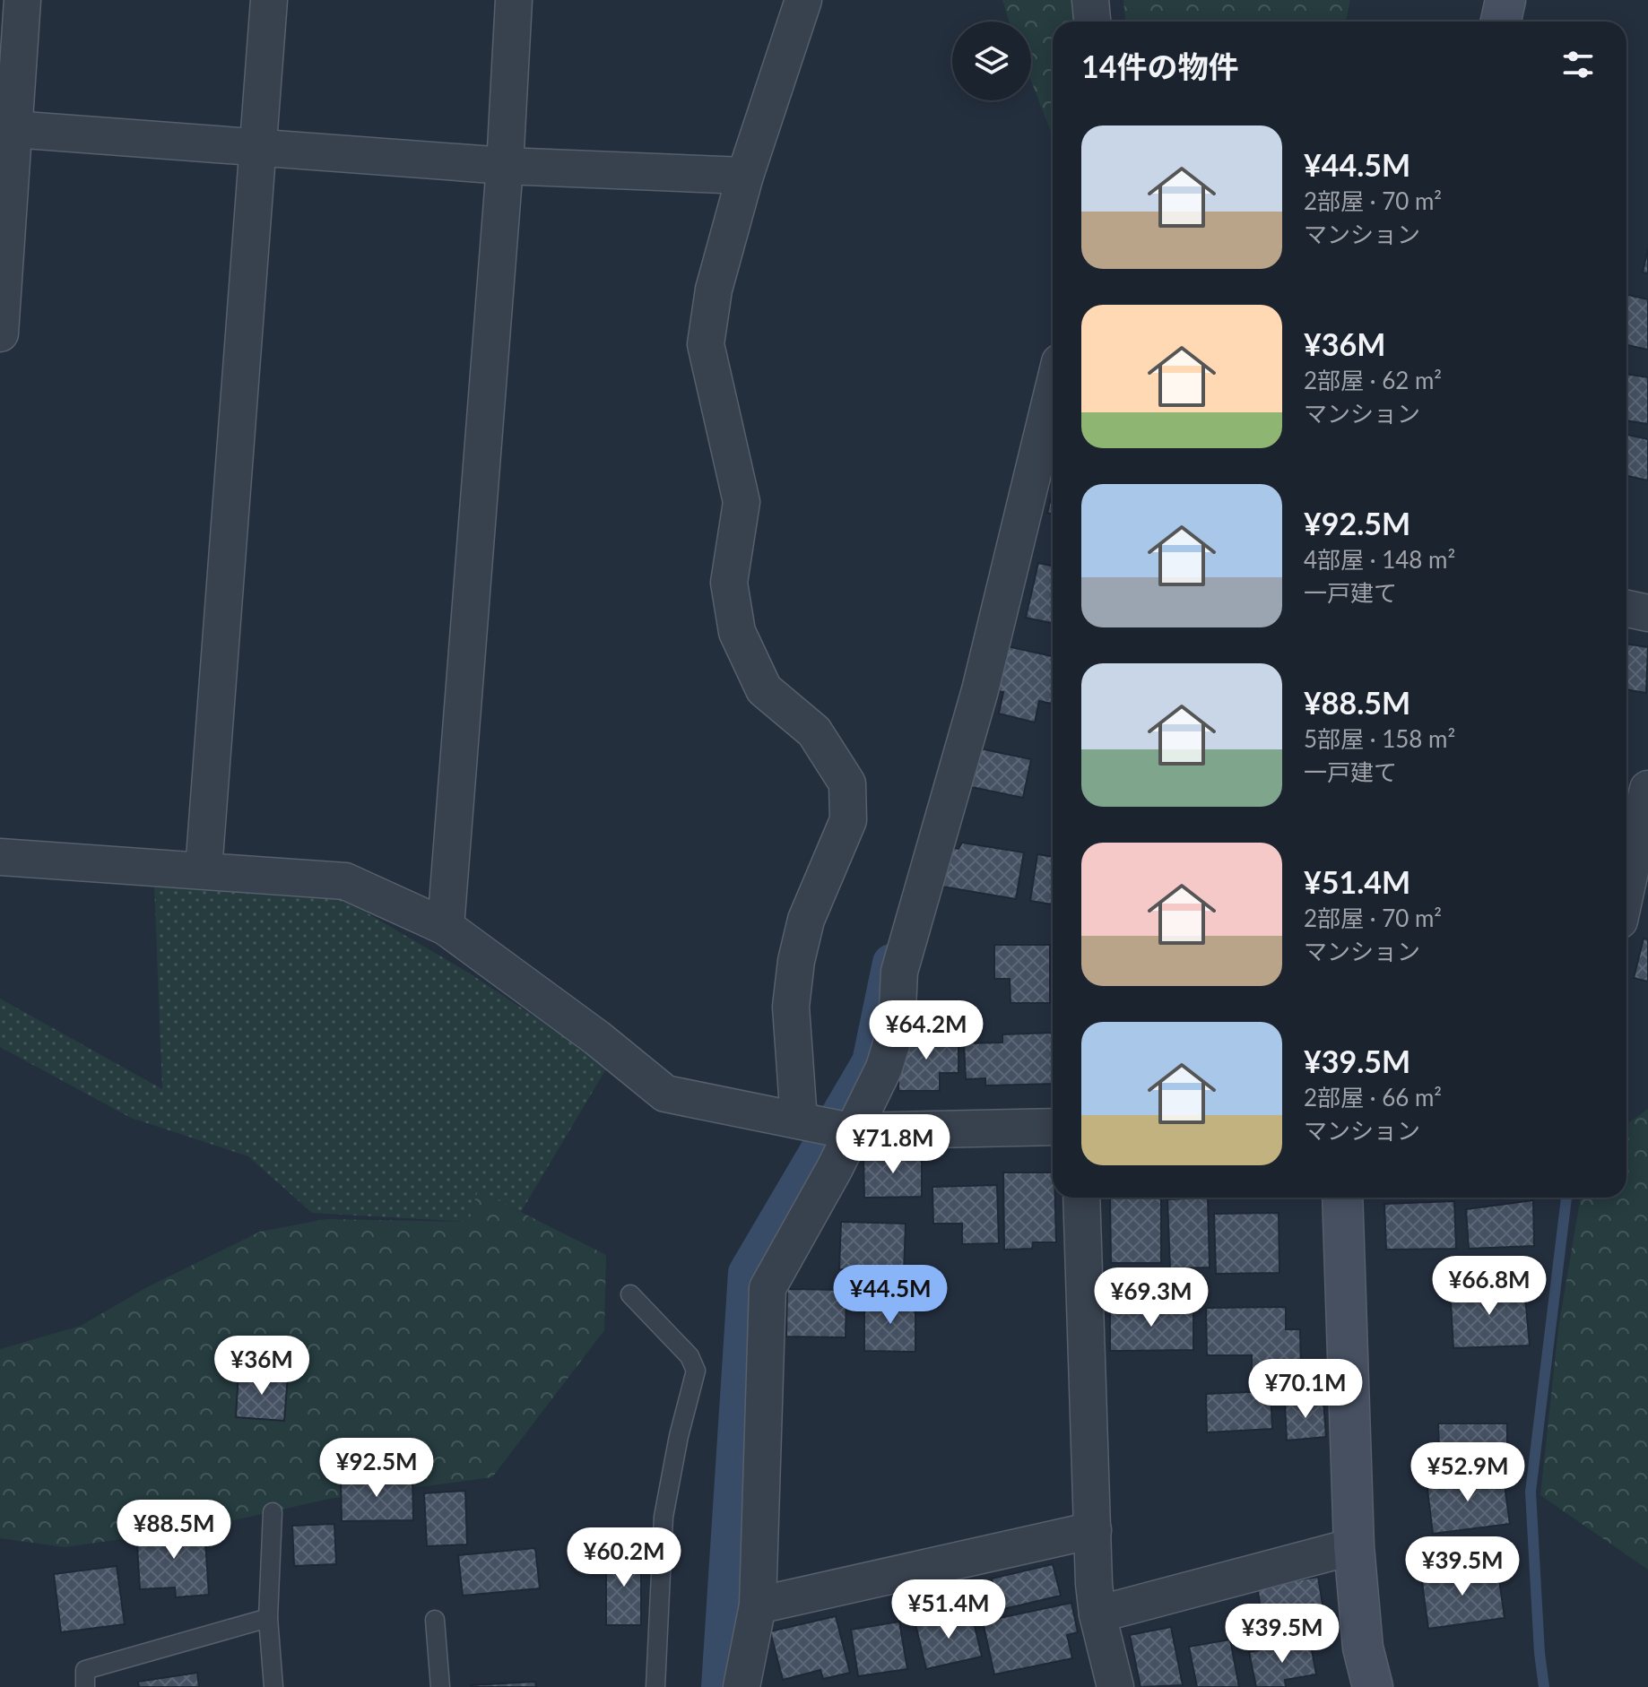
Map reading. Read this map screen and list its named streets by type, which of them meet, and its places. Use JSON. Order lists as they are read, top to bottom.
{
  "page": {
    "heading": "14件の物件",
    "list": [
      {
        "name": "¥44.5M",
        "note": "2部屋 · 70 m² · マンション"
      },
      {
        "name": "¥36M",
        "note": "2部屋 · 62 m² · マンション"
      },
      {
        "name": "¥92.5M",
        "note": "4部屋 · 148 m² · 一戸建て"
      },
      {
        "name": "¥88.5M",
        "note": "5部屋 · 158 m² · 一戸建て"
      },
      {
        "name": "¥51.4M",
        "note": "2部屋 · 70 m² · マンション"
      },
      {
        "name": "¥39.5M",
        "note": "2部屋 · 66 m² · マンション"
      }
    ],
    "price": [
      "¥64.2M",
      "¥71.8M",
      "¥66.8M",
      "¥44.5M",
      "¥69.3M",
      "¥36M",
      "¥70.1M",
      "¥92.5M",
      "¥52.9M",
      "¥88.5M",
      "¥60.2M",
      "¥39.5M",
      "¥51.4M",
      "¥39.5M"
    ]
  }
}
